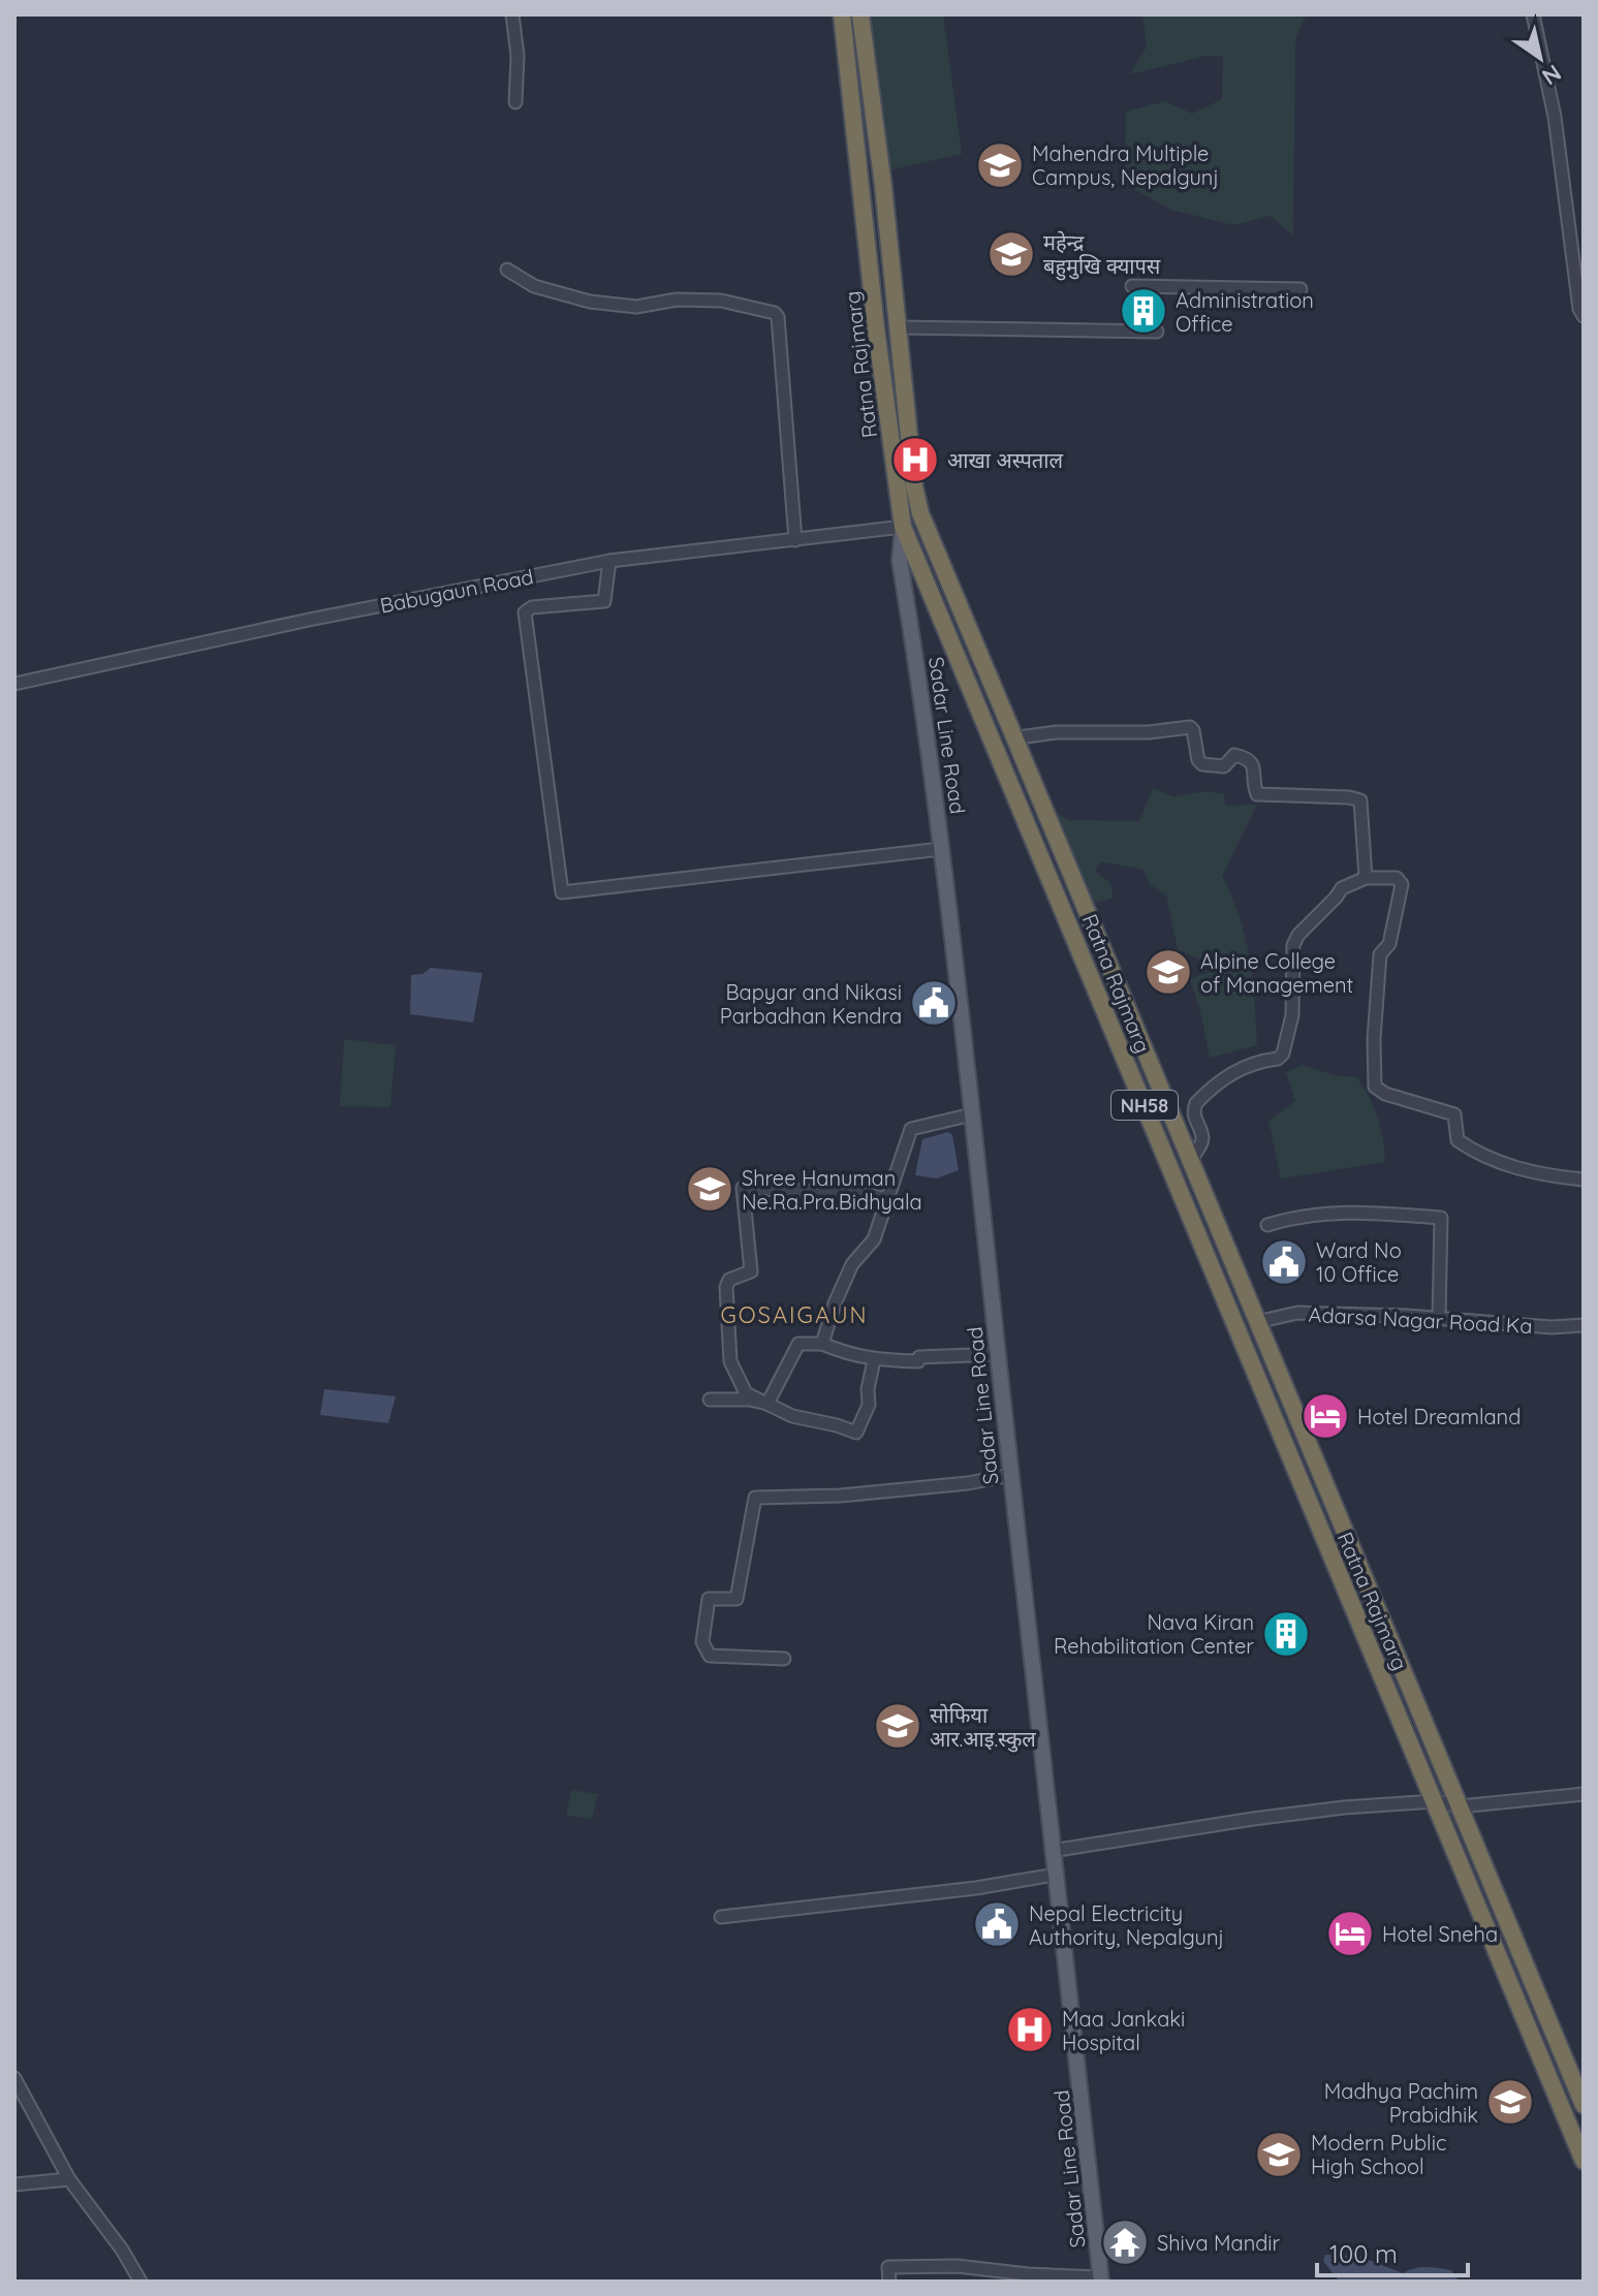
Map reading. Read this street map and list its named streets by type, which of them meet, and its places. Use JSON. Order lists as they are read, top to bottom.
{
  "streets": {
    "highway": ["Ratna Rajmarg", "NH58"],
    "main road": ["Sadar Line Road"],
    "street": ["Babugaun Road", "Adarsa Nagar Road Ka"]
  },
  "crossings": [
    ["Ratna Rajmarg", "Babugaun Road"],
    ["Ratna Rajmarg", "Sadar Line Road"],
    ["Ratna Rajmarg", "Adarsa Nagar Road Ka"],
    ["Babugaun Road", "Sadar Line Road"]
  ],
  "districts": ["GOSAIGAUN"],
  "places": {
    "school or university": [
      "Mahendra Multiple Campus, Nepalgunj",
      "महेन्द्र बहुमुखि क्यापस",
      "Alpine College of Management",
      "Shree Hanuman Ne.Ra.Pra.Bidhyala",
      "साेफिया आर.आइ.स्कुल",
      "Madhya Pachim Prabidhik",
      "Modern Public High School"
    ],
    "building": ["Administration Office", "Nava Kiran Rehabilitation Center"],
    "hospital": ["आखा अस्पताल", "Maa Jankaki Hospital"],
    "public building": ["Bapyar and Nikasi Parbadhan Kendra", "Ward No 10 Office", "Nepal Electricity Authority, Nepalgunj"],
    "hotel": ["Hotel Dreamland", "Hotel Sneha"],
    "temple": ["Shiva Mandir"]
  },
  "scale_bar": "100 m",
  "north": "bottom right"
}
